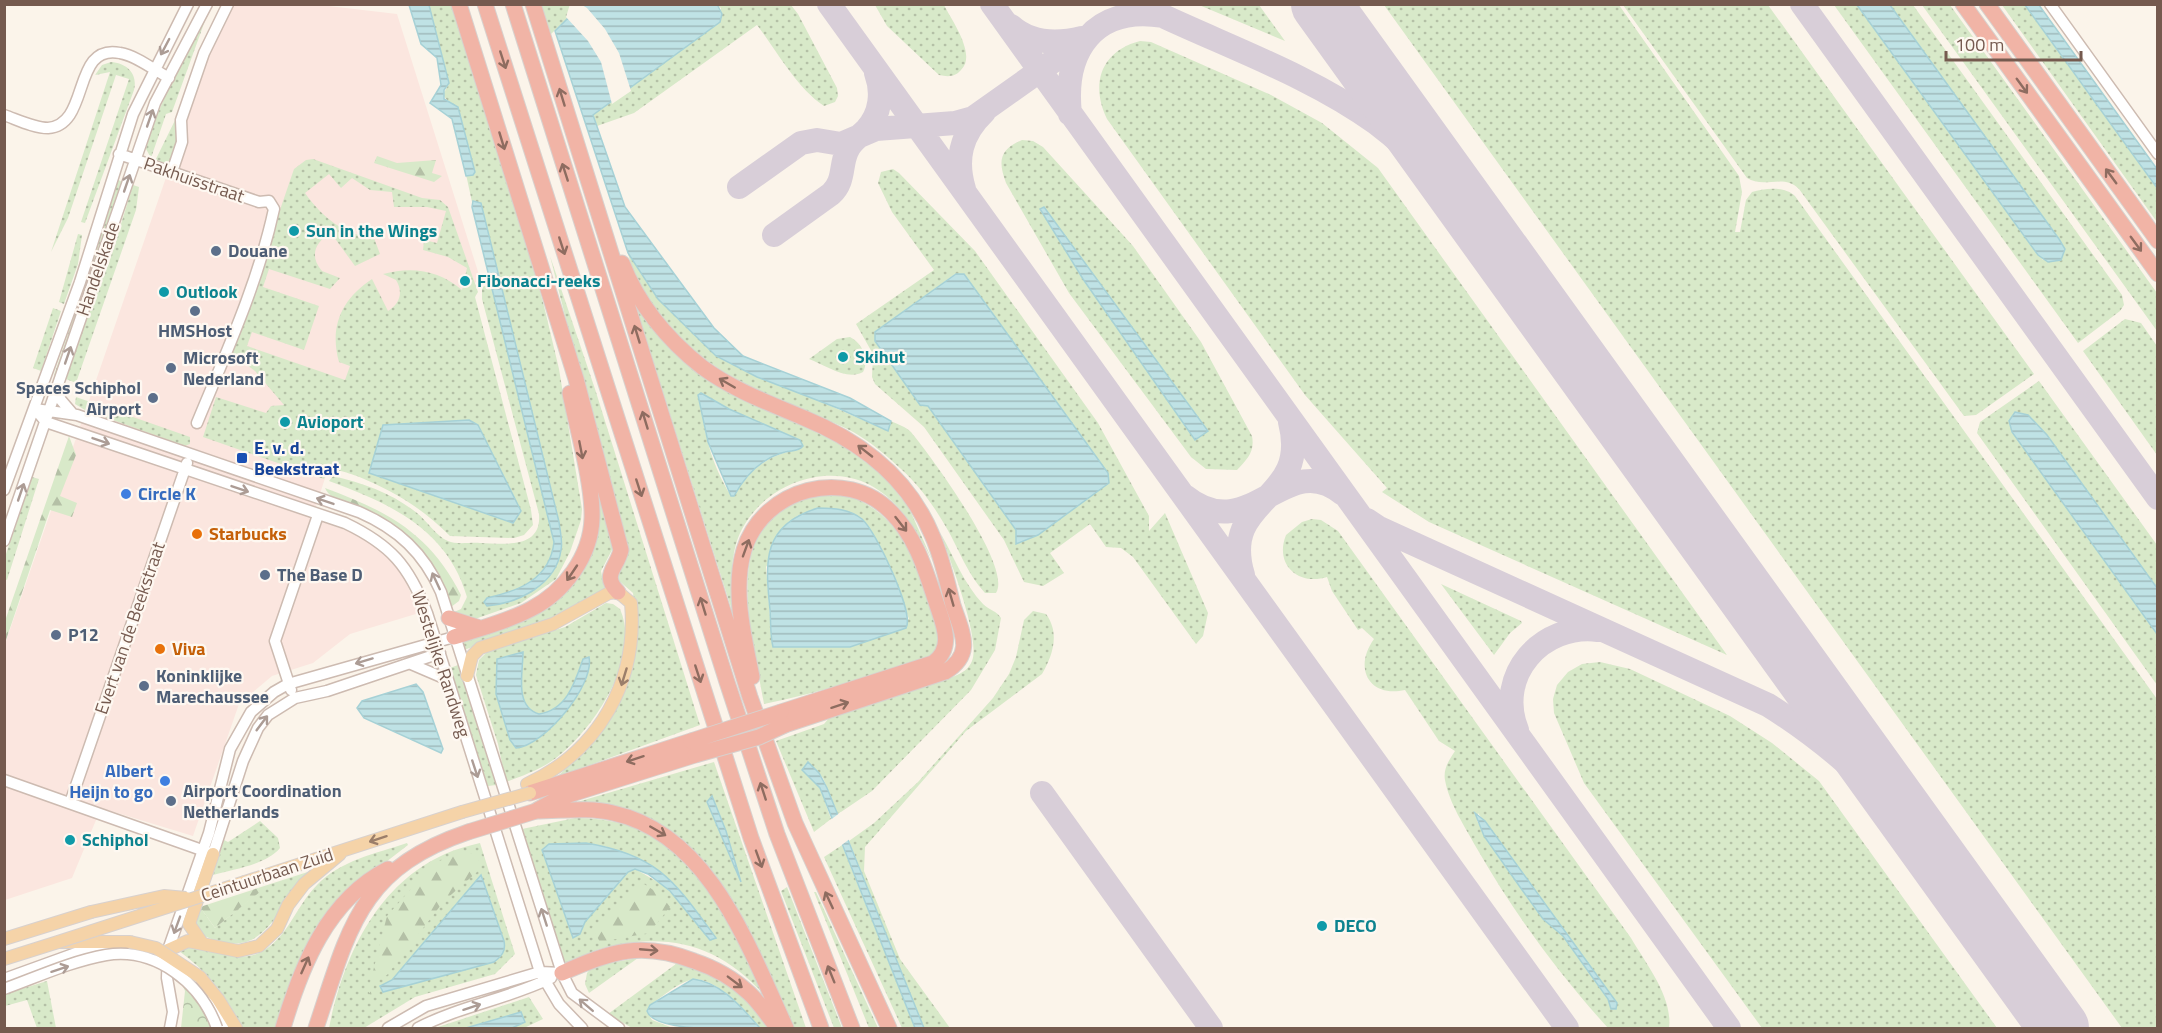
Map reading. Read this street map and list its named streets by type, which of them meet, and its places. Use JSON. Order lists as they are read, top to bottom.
{
  "streets": {
    "main road": ["Ceintuurbaan Zuid"],
    "street": [
      "Pakhuisstraat",
      "Handelskade",
      "Evert van de Beekstraat",
      "Westelijke Randweg"
    ]
  },
  "crossings": [
    ["Pakhuisstraat", "Handelskade"],
    ["Handelskade", "Westelijke Randweg"],
    ["Evert van de Beekstraat", "Westelijke Randweg"]
  ],
  "one_way": ["Ceintuurbaan Zuid"],
  "places": {
    "other": [
      "Sun in the Wings",
      "Douane",
      "Fibonacci-reeks",
      "Outlook",
      "HMSHost",
      "Skihut",
      "Microsoft Nederland",
      "Spaces Schiphol Airport",
      "Avioport",
      "Circle K",
      "Starbucks",
      "The Base D",
      "P12",
      "Viva",
      "Koninklijke Marechaussee",
      "Albert Heijn to go",
      "Airport Coordination Netherlands",
      "Schiphol",
      "DECO"
    ],
    "transit": ["E. v. d. Beekstraat"]
  },
  "scale_bar": "100 m"
}
